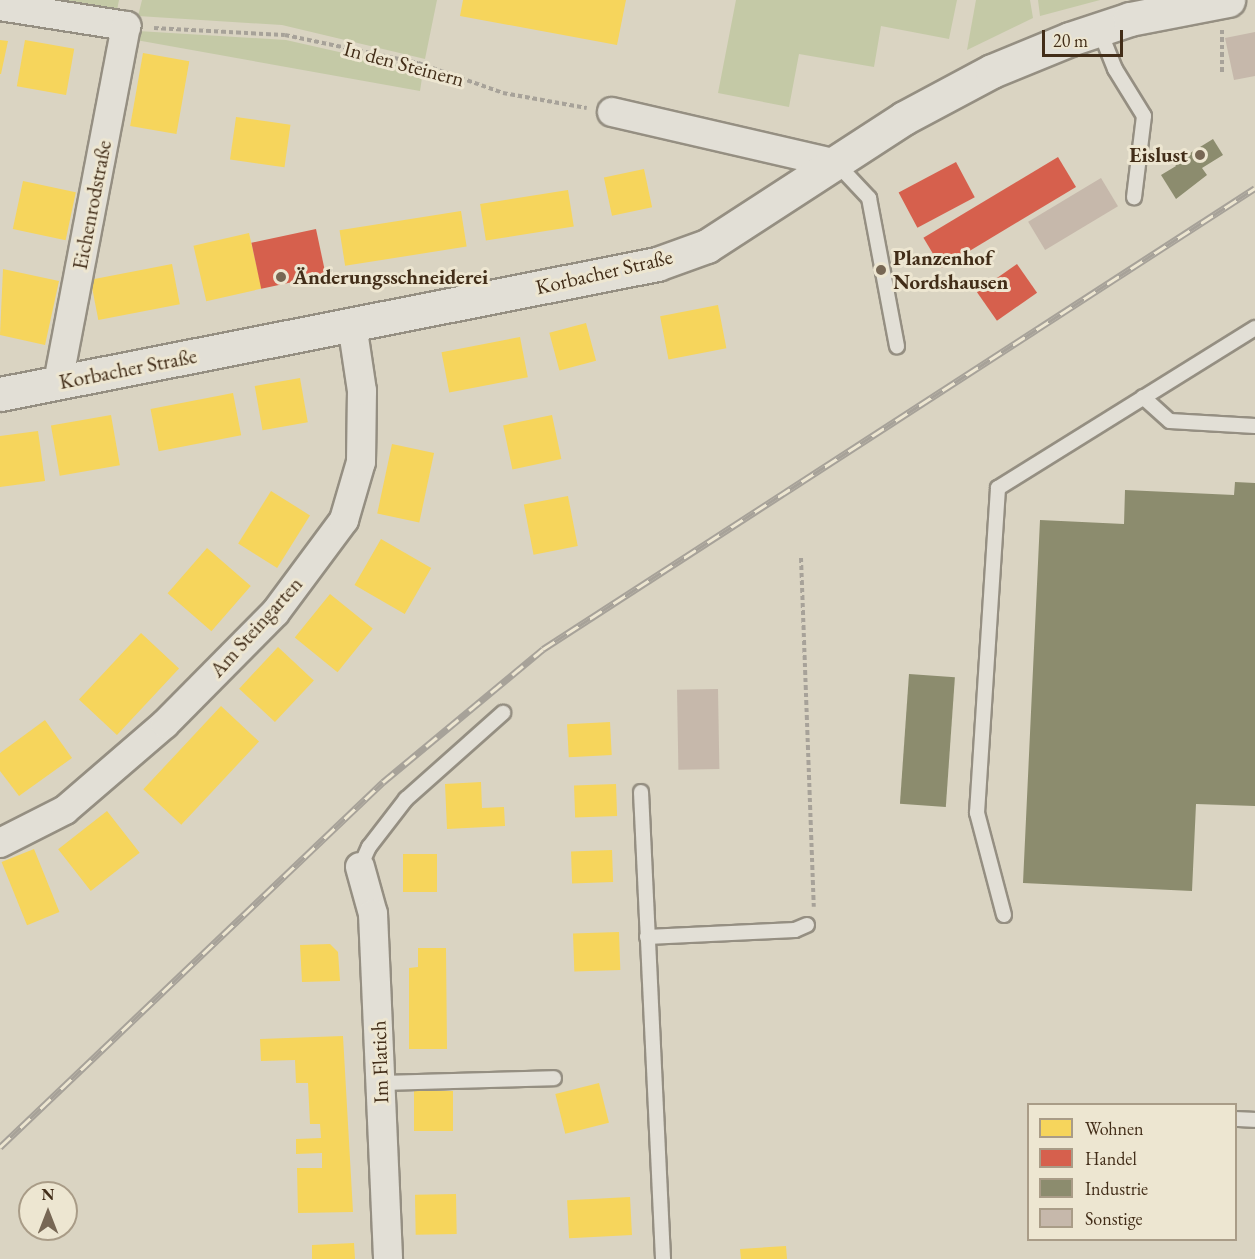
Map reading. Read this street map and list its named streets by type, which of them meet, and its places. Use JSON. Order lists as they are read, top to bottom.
{
  "streets": {
    "street": [
      "Eichenrodstraße",
      "Korbacher Straße",
      "Am Steingarten",
      "Im Flatich"
    ],
    "path": ["In den Steinern"]
  },
  "crossings": [
    ["In den Steinern", "Eichenrodstraße"],
    ["Eichenrodstraße", "Korbacher Straße"],
    ["Korbacher Straße", "Am Steingarten"]
  ],
  "places": ["Eislust", "Planzenhof Nordshausen", "Änderungsschneiderei"],
  "legend": [
    "Wohnen",
    "Handel",
    "Industrie",
    "Sonstige"
  ],
  "scale_bar": "20 m",
  "north": "top"
}
